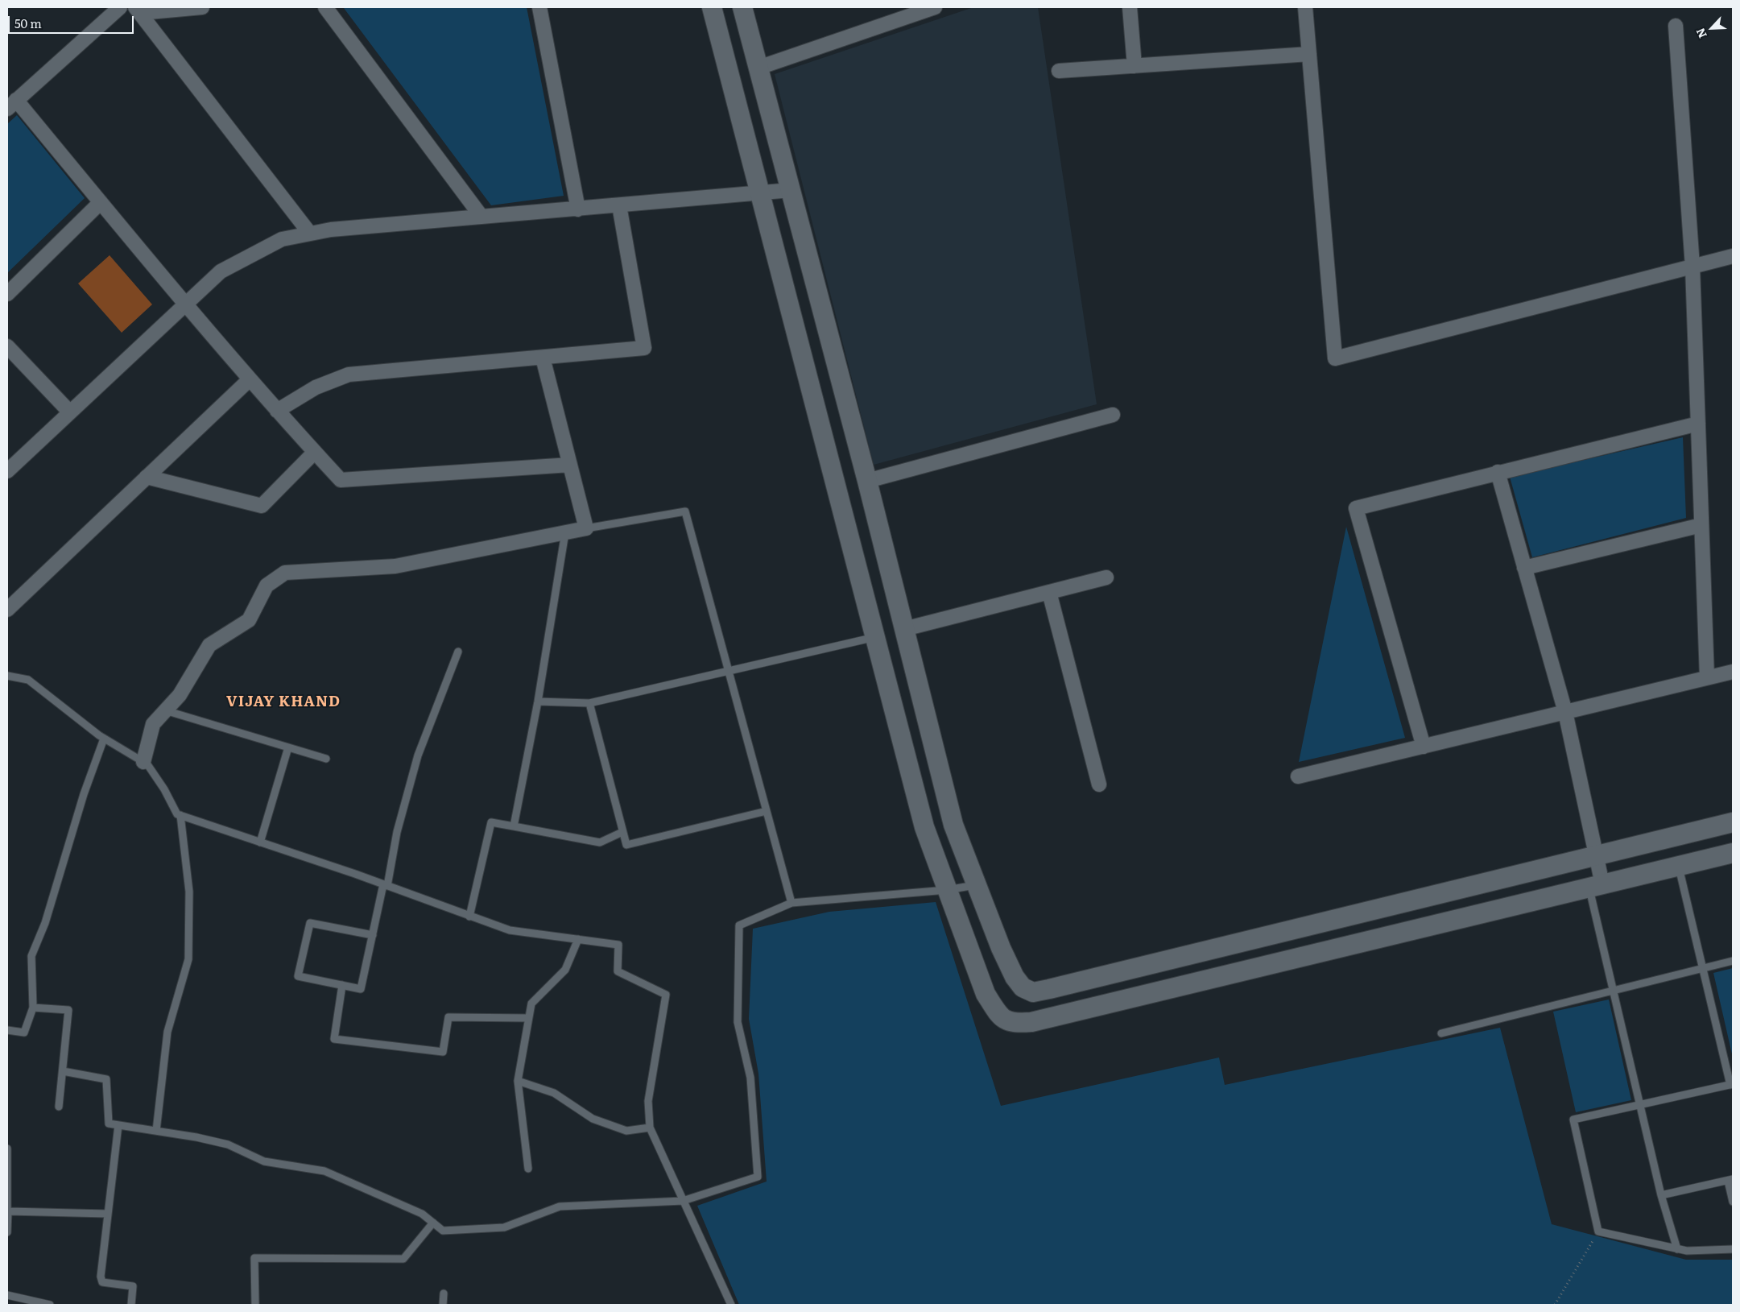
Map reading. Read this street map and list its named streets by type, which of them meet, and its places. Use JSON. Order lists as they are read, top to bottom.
{
  "districts": ["VIJAY KHAND"],
  "scale_bar": "50 m",
  "north": "bottom left"
}
